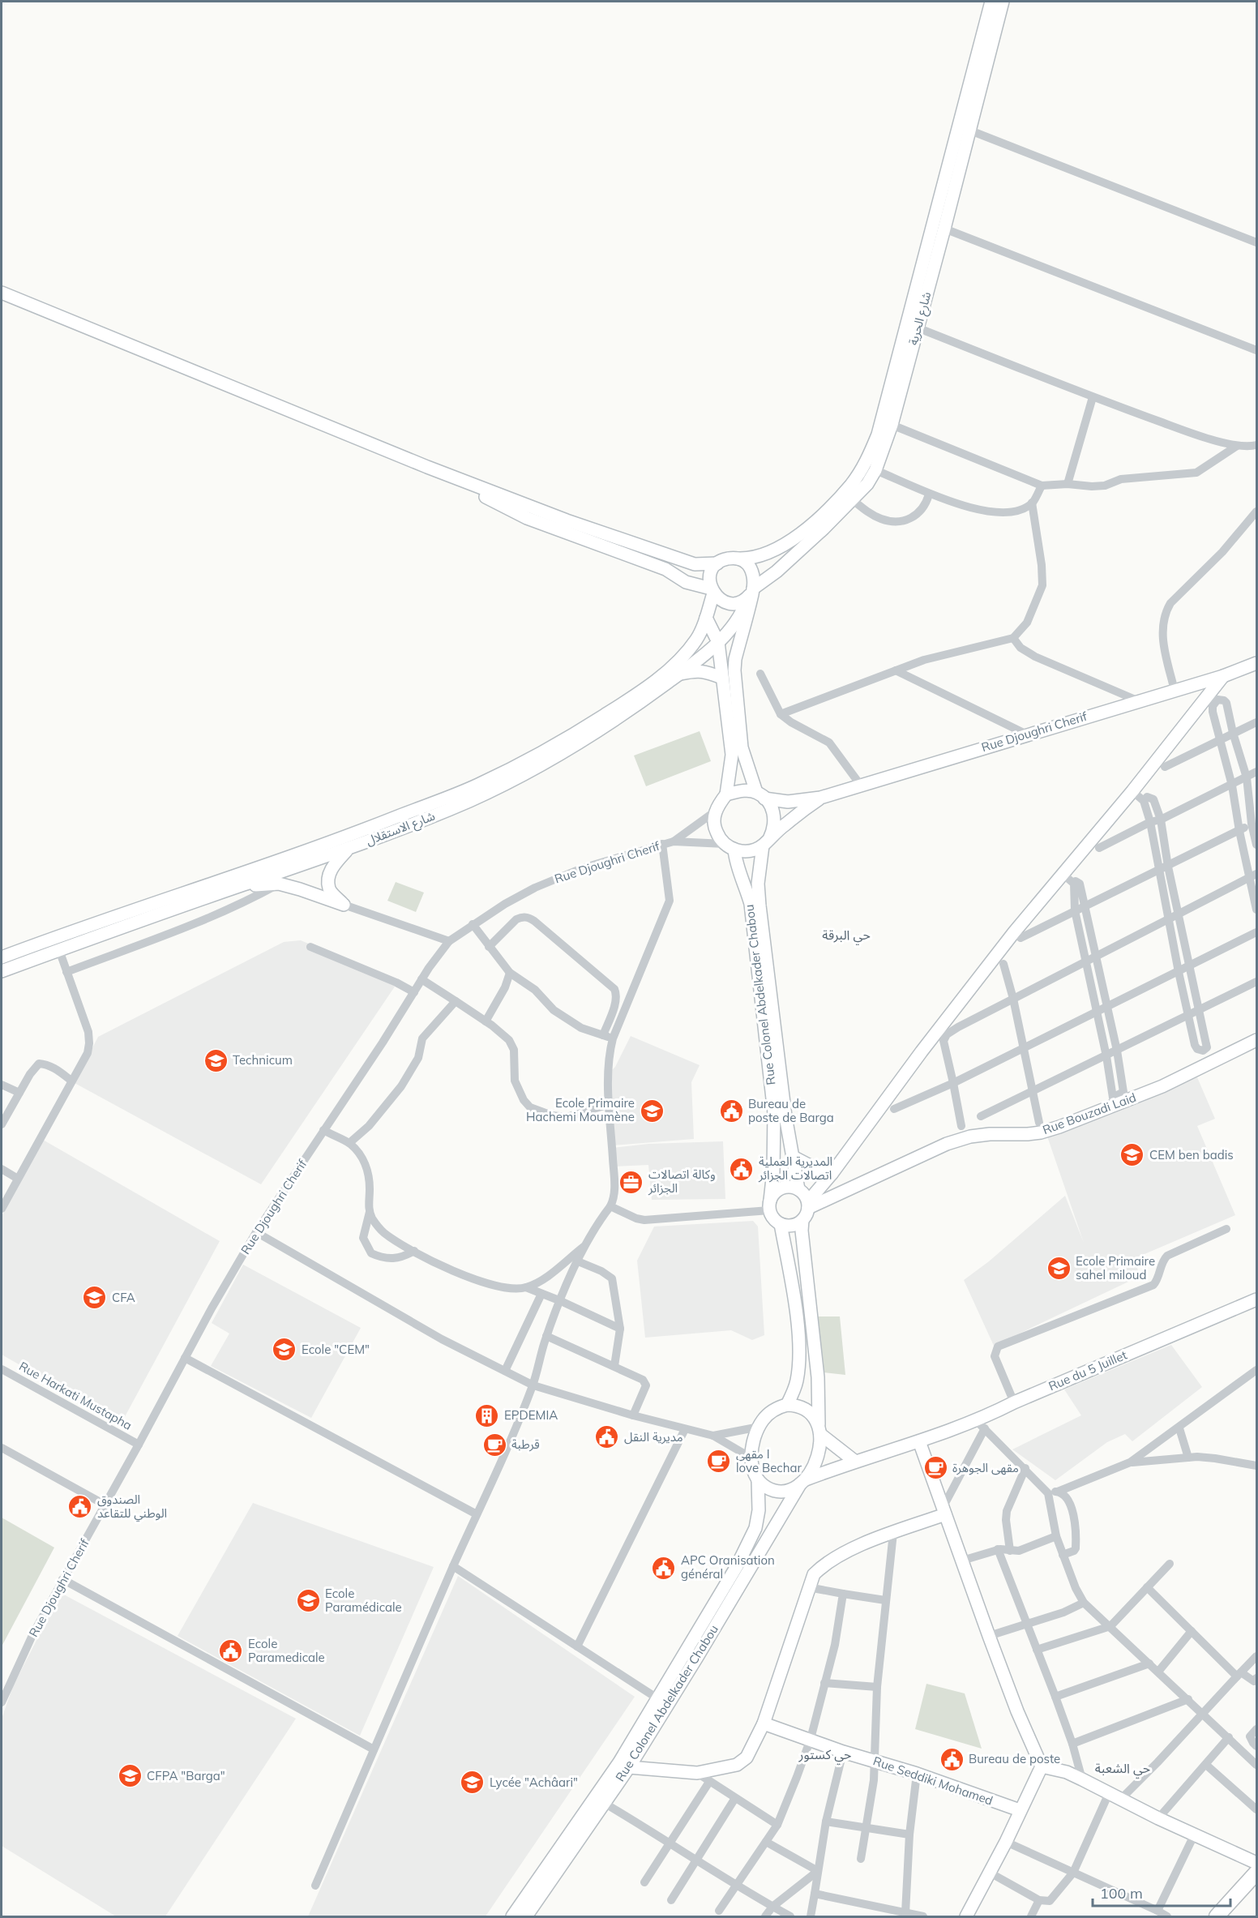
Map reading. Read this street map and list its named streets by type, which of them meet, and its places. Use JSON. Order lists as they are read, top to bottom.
{
  "streets": {
    "main road": [
      "شارع الحرية",
      "Rue Djoughri Cherif",
      "شارع الاستقلال",
      "Rue Colonel Abdelkader Chabou",
      "Rue Bouzadi Laid",
      "Rue du 5 Juillet",
      "Rue Seddiki Mohamed"
    ],
    "street": ["Rue Harkati Mustapha"]
  },
  "crossings": [
    ["شارع الحرية", "شارع الاستقلال"],
    ["Rue Djoughri Cherif", "Rue Harkati Mustapha"],
    ["Rue Colonel Abdelkader Chabou", "Rue Bouzadi Laid"],
    ["Rue Colonel Abdelkader Chabou", "Rue du 5 Juillet"]
  ],
  "districts": ["حي البرقة", "حي كستور", "حي الشعبة"],
  "places": {
    "school or university": [
      "Technicum",
      "Ecole Primaire Hachemi Moumène",
      "CEM ben badis",
      "Ecole Primaire sahel miloud",
      "CFA",
      "Ecole \"CEM\"",
      "Ecole Paramédicale",
      "CFPA \"Barga\"",
      "Lycée \"Achâari\""
    ],
    "public building": [
      "Bureau de poste de Barga",
      "المديرية العملية اتصالات الجزائر",
      "مديرية النقل",
      "الصندوق الوطني للتقاعد",
      "APC Oranisation général",
      "Ecole Paramedicale",
      "Bureau de poste"
    ],
    "office": ["وكالة اتصالات الجزائر"],
    "building": ["EPDEMIA"],
    "cafe": ["قرطبة", "مقهى I love Bechar", "مقهى الجوهرة"]
  },
  "scale_bar": "100 m"
}
